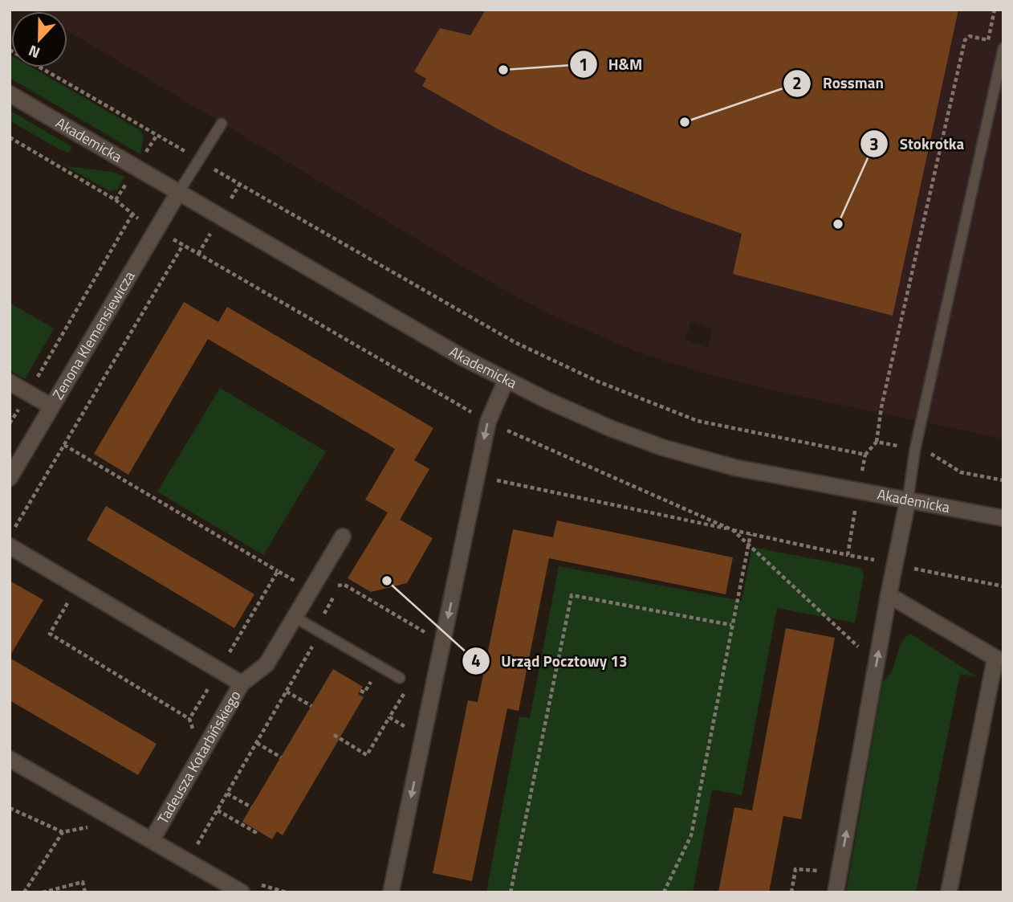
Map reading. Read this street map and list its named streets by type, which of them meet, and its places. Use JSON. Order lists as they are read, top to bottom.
{
  "streets": {
    "street": ["Akademicka", "Zenona Klemensiewicza", "Tadeusza Kotarbińskiego"]
  },
  "crossings": [
    ["Akademicka", "Zenona Klemensiewicza"]
  ],
  "places": [
    "H&M",
    "Rossman",
    "Stokrotka",
    "Urząd Pocztowy 13"
  ],
  "north": "bottom"
}
